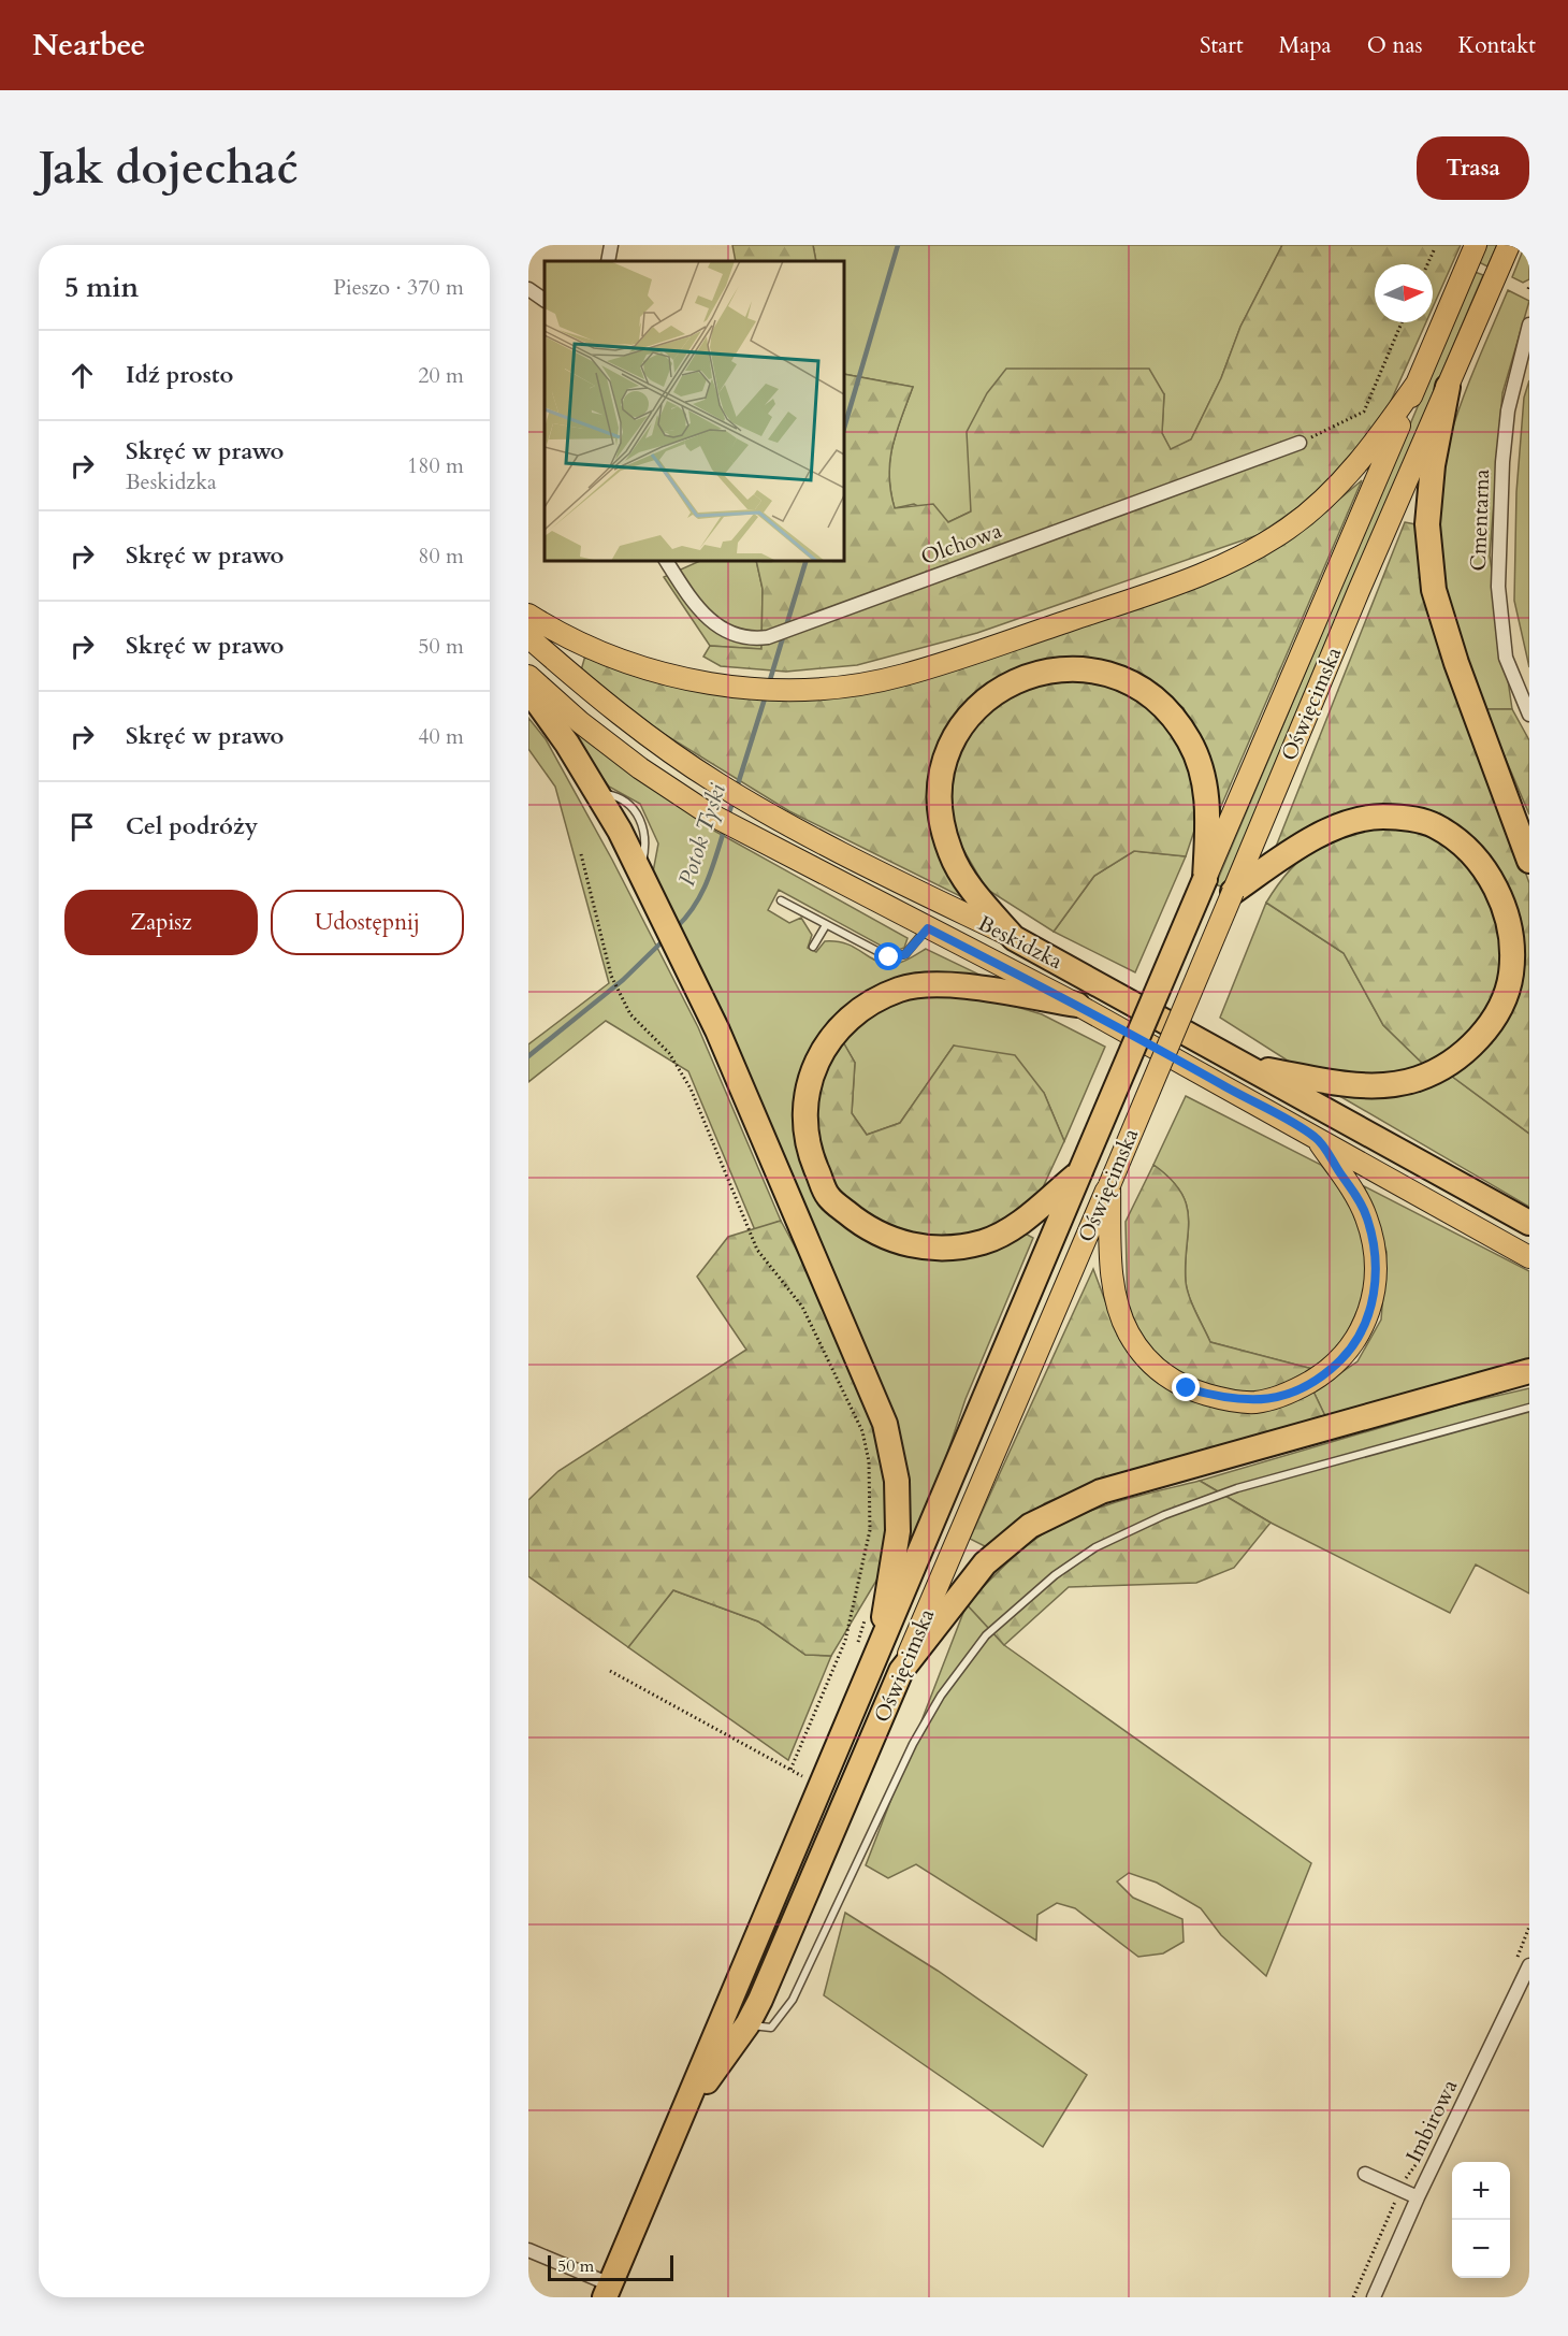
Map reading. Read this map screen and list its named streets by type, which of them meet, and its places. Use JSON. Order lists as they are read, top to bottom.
{
  "streets": {
    "highway": ["Oświęcimska", "Beskidzka"],
    "street": ["Cmentarna", "Olchowa", "Imbirowa"]
  },
  "water": ["Potok Tyski"],
  "scale_bar": "50 m",
  "north": "right",
  "page": {
    "header": "Nearbee",
    "nav": [
      "Start",
      "Mapa",
      "O nas",
      "Kontakt"
    ],
    "buttons": [
      "Trasa",
      ["Zapisz", "Udostępnij"]
    ],
    "title": "Jak dojechać",
    "heading": ["5 min", "Pieszo · 370 m"],
    "list": [
      ["Idź prosto", "20 m"],
      ["Skręć w prawo", "Beskidzka", "180 m"],
      ["Skręć w prawo", "80 m"],
      ["Skręć w prawo", "50 m"],
      ["Skręć w prawo", "40 m"],
      "Cel podróży"
    ],
    "map_buttons": ["+", "−"],
    "scale": "50 m"
  }
}
